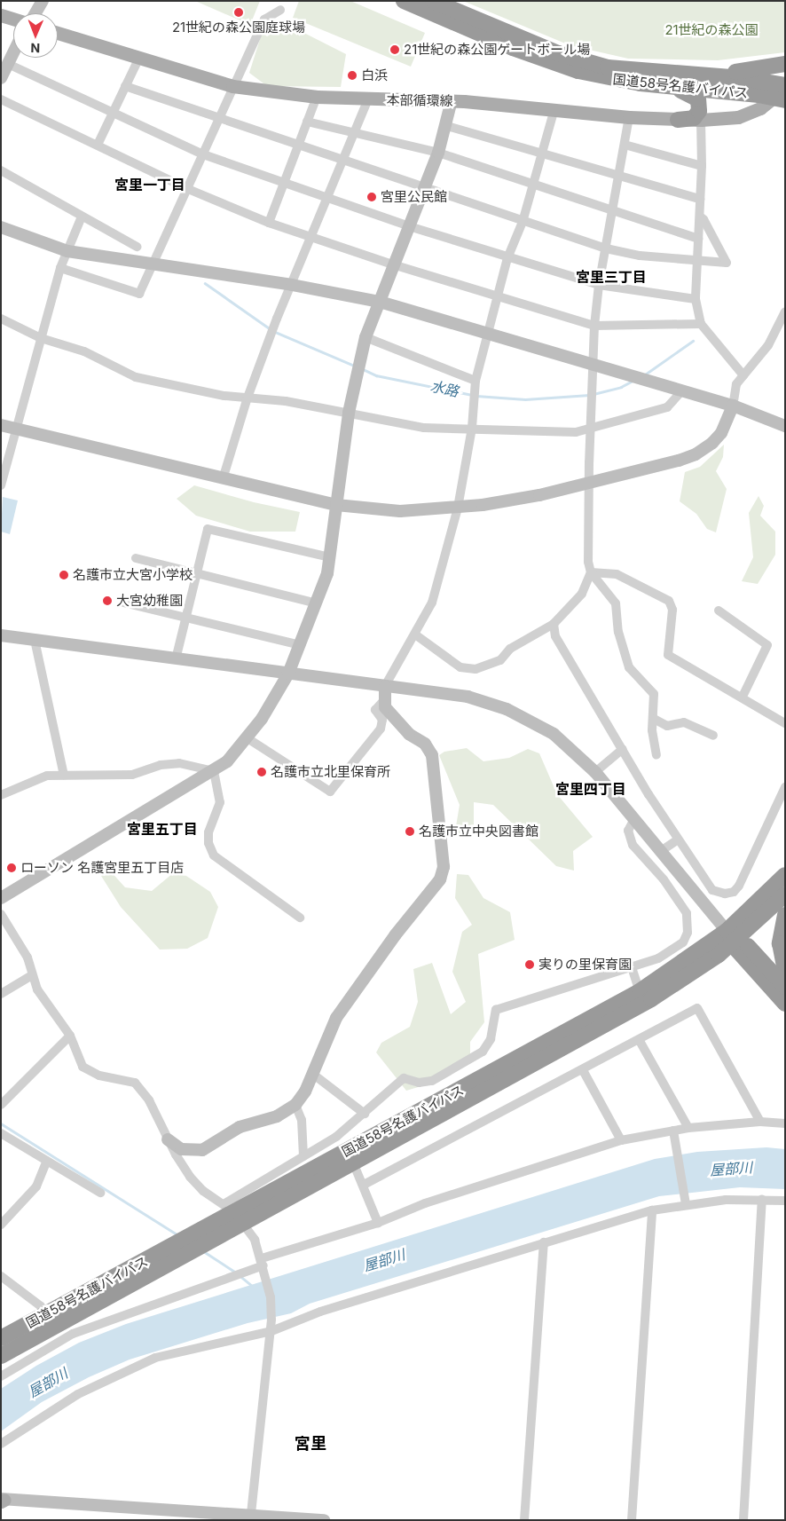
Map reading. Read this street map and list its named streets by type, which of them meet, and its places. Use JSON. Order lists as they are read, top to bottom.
{
  "streets": {
    "highway": ["国道58号名護バイパス", "本部循環線"]
  },
  "crossings": [
    ["国道58号名護バイパス", "本部循環線"]
  ],
  "districts": [
    "宮里一丁目",
    "宮里三丁目",
    "宮里四丁目",
    "宮里五丁目",
    "宮里"
  ],
  "water": ["水路", "屋部川"],
  "parks": ["21世紀の森公園"],
  "places": [
    "21世紀の森公園庭球場",
    "21世紀の森公園ゲートボール場",
    "白浜",
    "宮里公民館",
    "名護市立大宮小学校",
    "大宮幼稚園",
    "名護市立北里保育所",
    "名護市立中央図書館",
    "ローソン 名護宮里五丁目店",
    "実りの里保育園"
  ],
  "north": "bottom"
}
